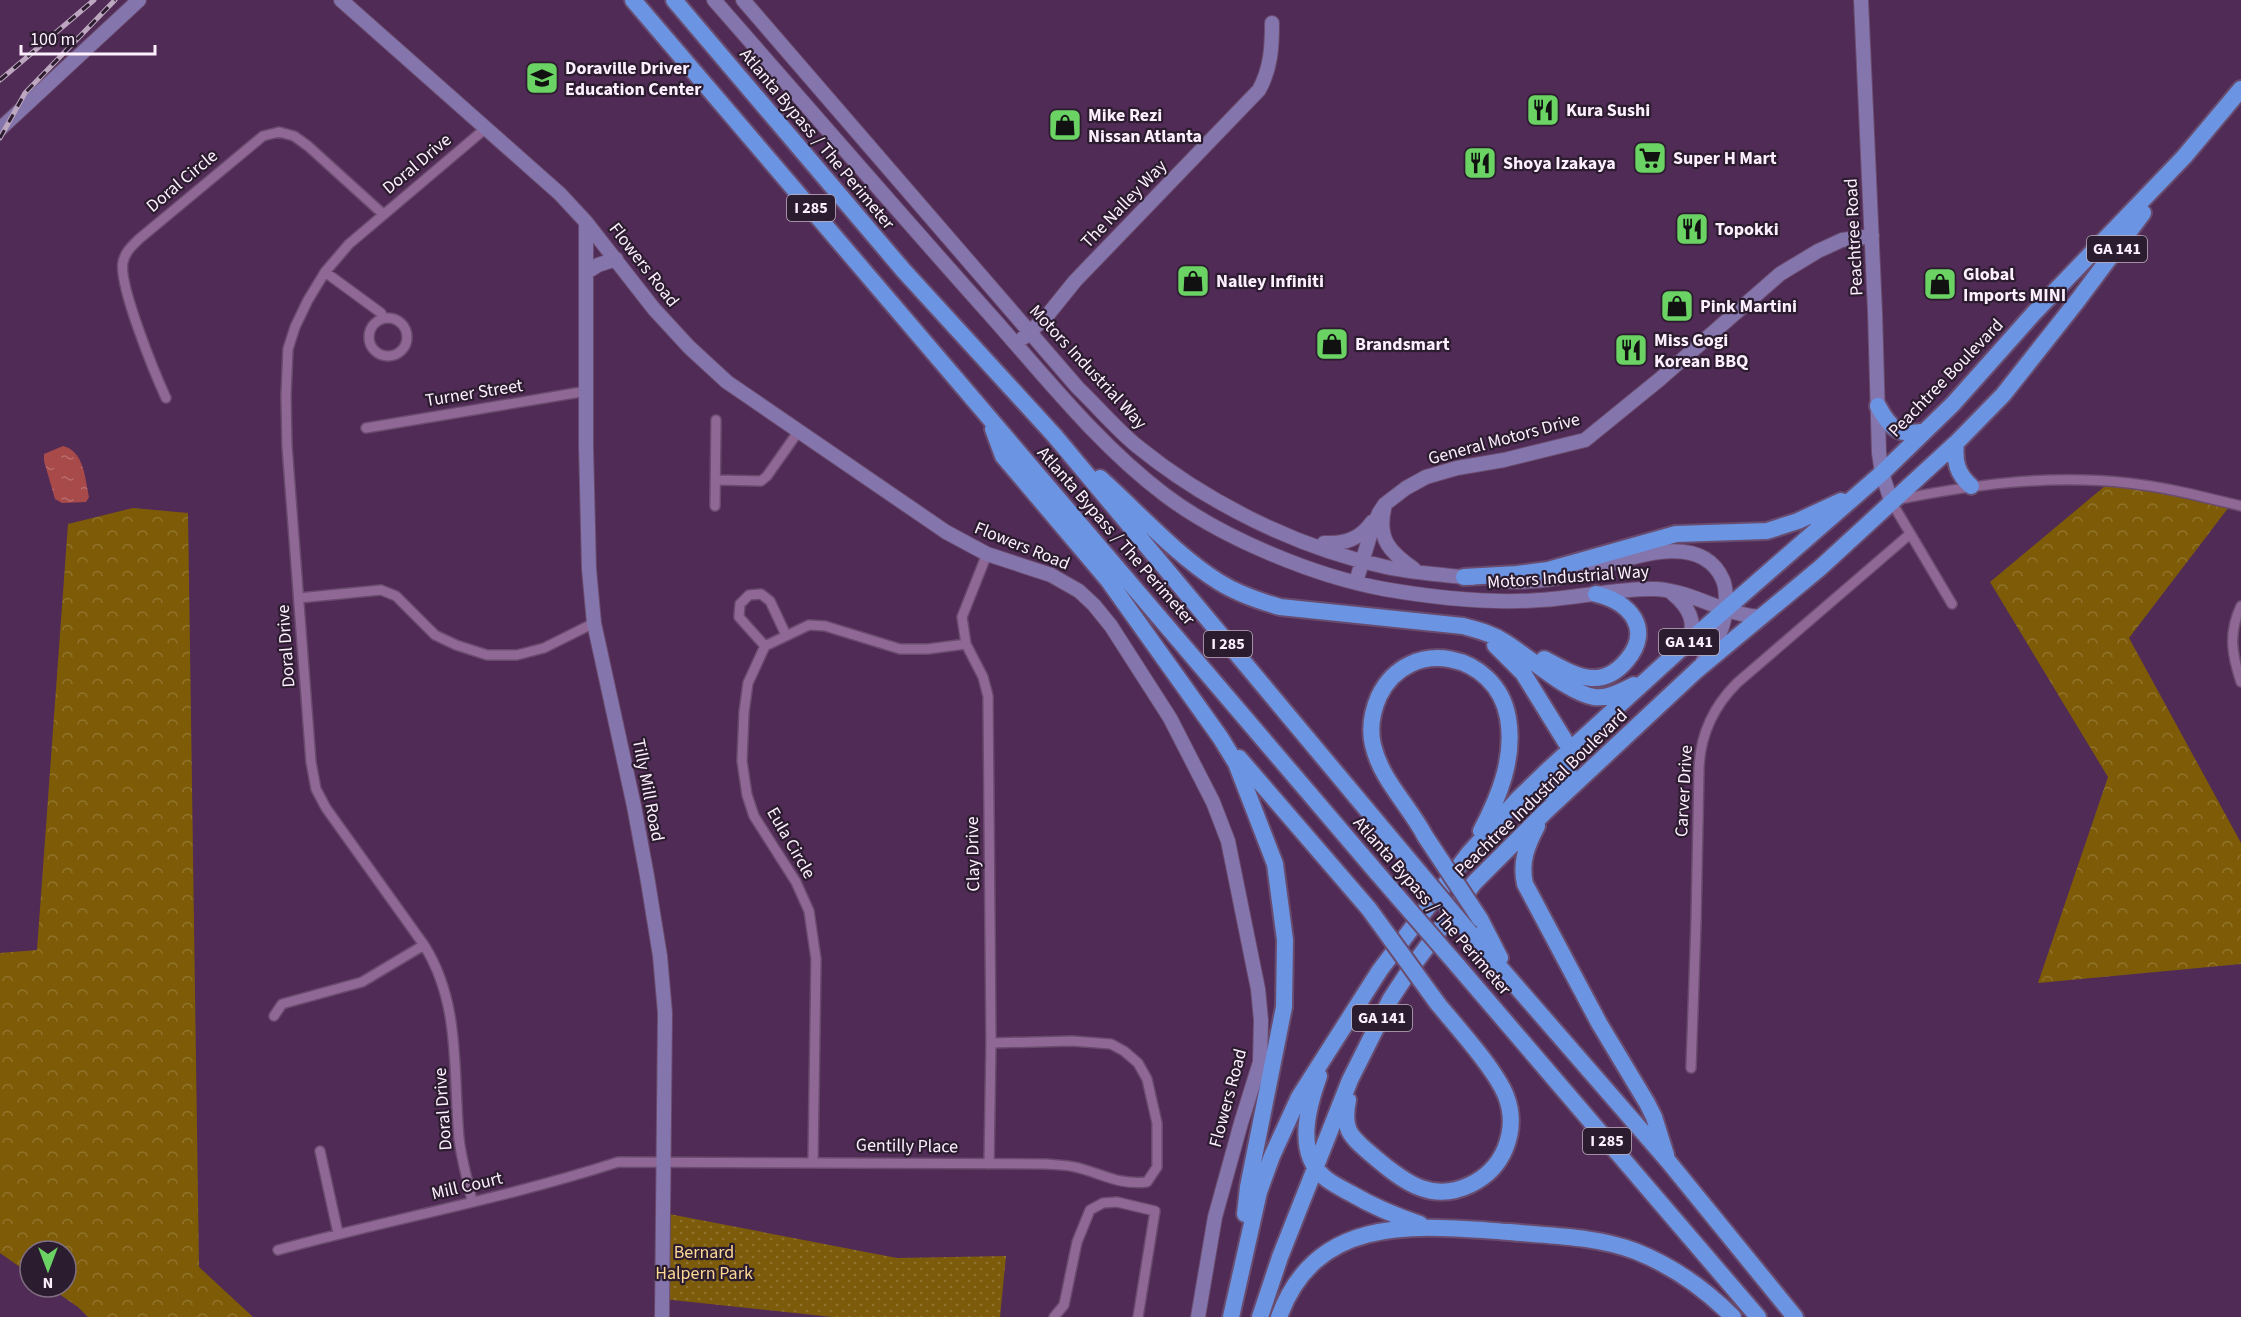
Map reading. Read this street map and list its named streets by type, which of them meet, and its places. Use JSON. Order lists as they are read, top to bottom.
{
  "streets": {
    "highway": [
      "Atlanta Bypass / The Perimeter",
      "I 285",
      "GA 141",
      "Peachtree Boulevard",
      "Peachtree Industrial Boulevard"
    ],
    "street": [
      "Doral Drive",
      "Doral Circle",
      "The Nalley Way",
      "Peachtree Road",
      "Flowers Road",
      "Motors Industrial Way",
      "Turner Street",
      "General Motors Drive",
      "Tilly Mill Road",
      "Carver Drive",
      "Eula Circle",
      "Clay Drive",
      "Gentilly Place",
      "Mill Court"
    ]
  },
  "crossings": [
    ["Doral Drive", "Doral Circle"],
    ["Doral Drive", "Flowers Road"],
    ["Doral Drive", "Mill Court"],
    ["The Nalley Way", "Motors Industrial Way"],
    ["Peachtree Road", "Peachtree Boulevard"],
    ["Peachtree Road", "General Motors Drive"],
    ["Peachtree Road", "Peachtree Industrial Boulevard"],
    ["Flowers Road", "Tilly Mill Road"],
    ["Flowers Road", "Clay Drive"],
    ["Motors Industrial Way", "General Motors Drive"],
    ["Motors Industrial Way", "Peachtree Industrial Boulevard"],
    ["Peachtree Boulevard", "Peachtree Industrial Boulevard"],
    ["Turner Street", "Tilly Mill Road"],
    ["Tilly Mill Road", "Gentilly Place"],
    ["Tilly Mill Road", "Mill Court"],
    ["Eula Circle", "Gentilly Place"],
    ["Clay Drive", "Gentilly Place"],
    ["Gentilly Place", "Mill Court"]
  ],
  "parks": ["Bernard Halpern Park"],
  "places": {
    "school or university": ["Doraville Driver Education Center"],
    "restaurant": [
      "Kura Sushi",
      "Shoya Izakaya",
      "Topokki",
      "Miss Gogi Korean BBQ"
    ],
    "shop": [
      "Mike Rezi Nissan Atlanta",
      "Nalley Infiniti",
      "Global Imports MINI",
      "Pink Martini",
      "Brandsmart"
    ],
    "supermarket": ["Super H Mart"]
  },
  "scale_bar": "100 m",
  "north": "bottom"
}
